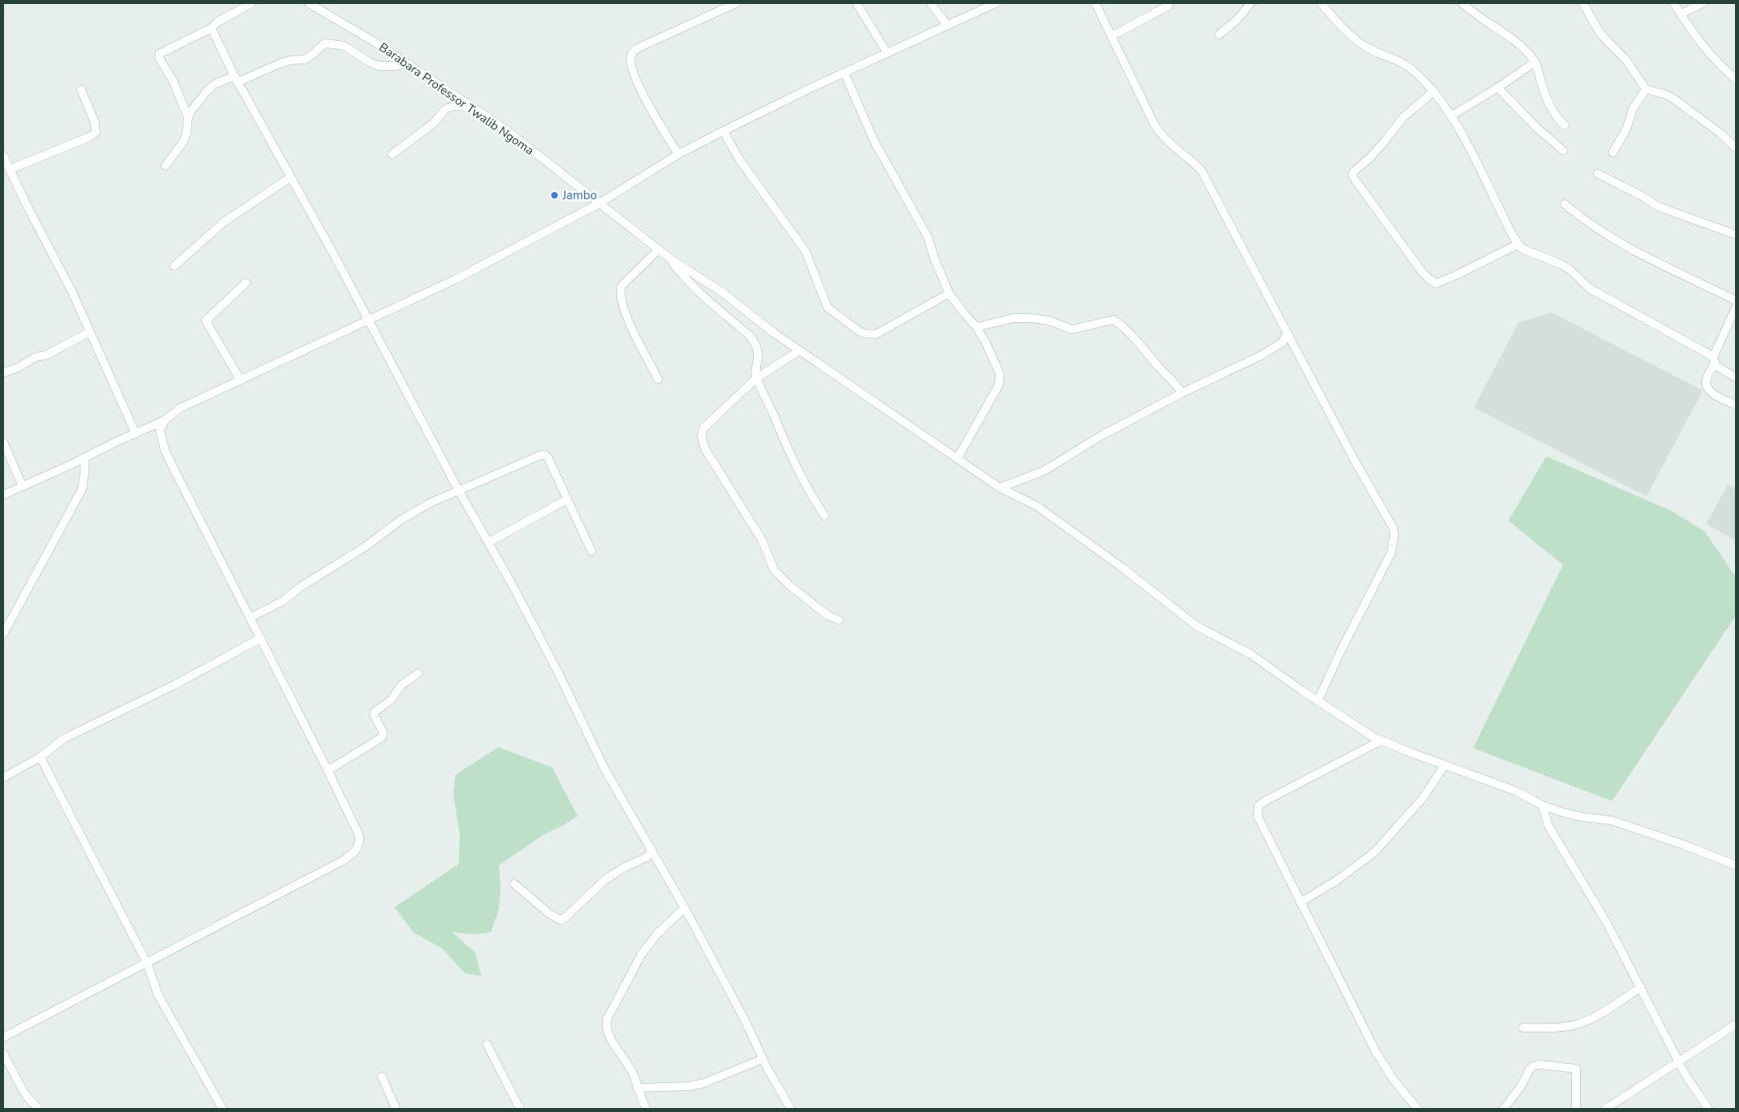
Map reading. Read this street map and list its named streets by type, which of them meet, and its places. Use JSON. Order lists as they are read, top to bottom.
{
  "streets": {
    "street": ["Barabara Professor Twalib Ngoma"]
  },
  "places": ["Jambo"]
}
